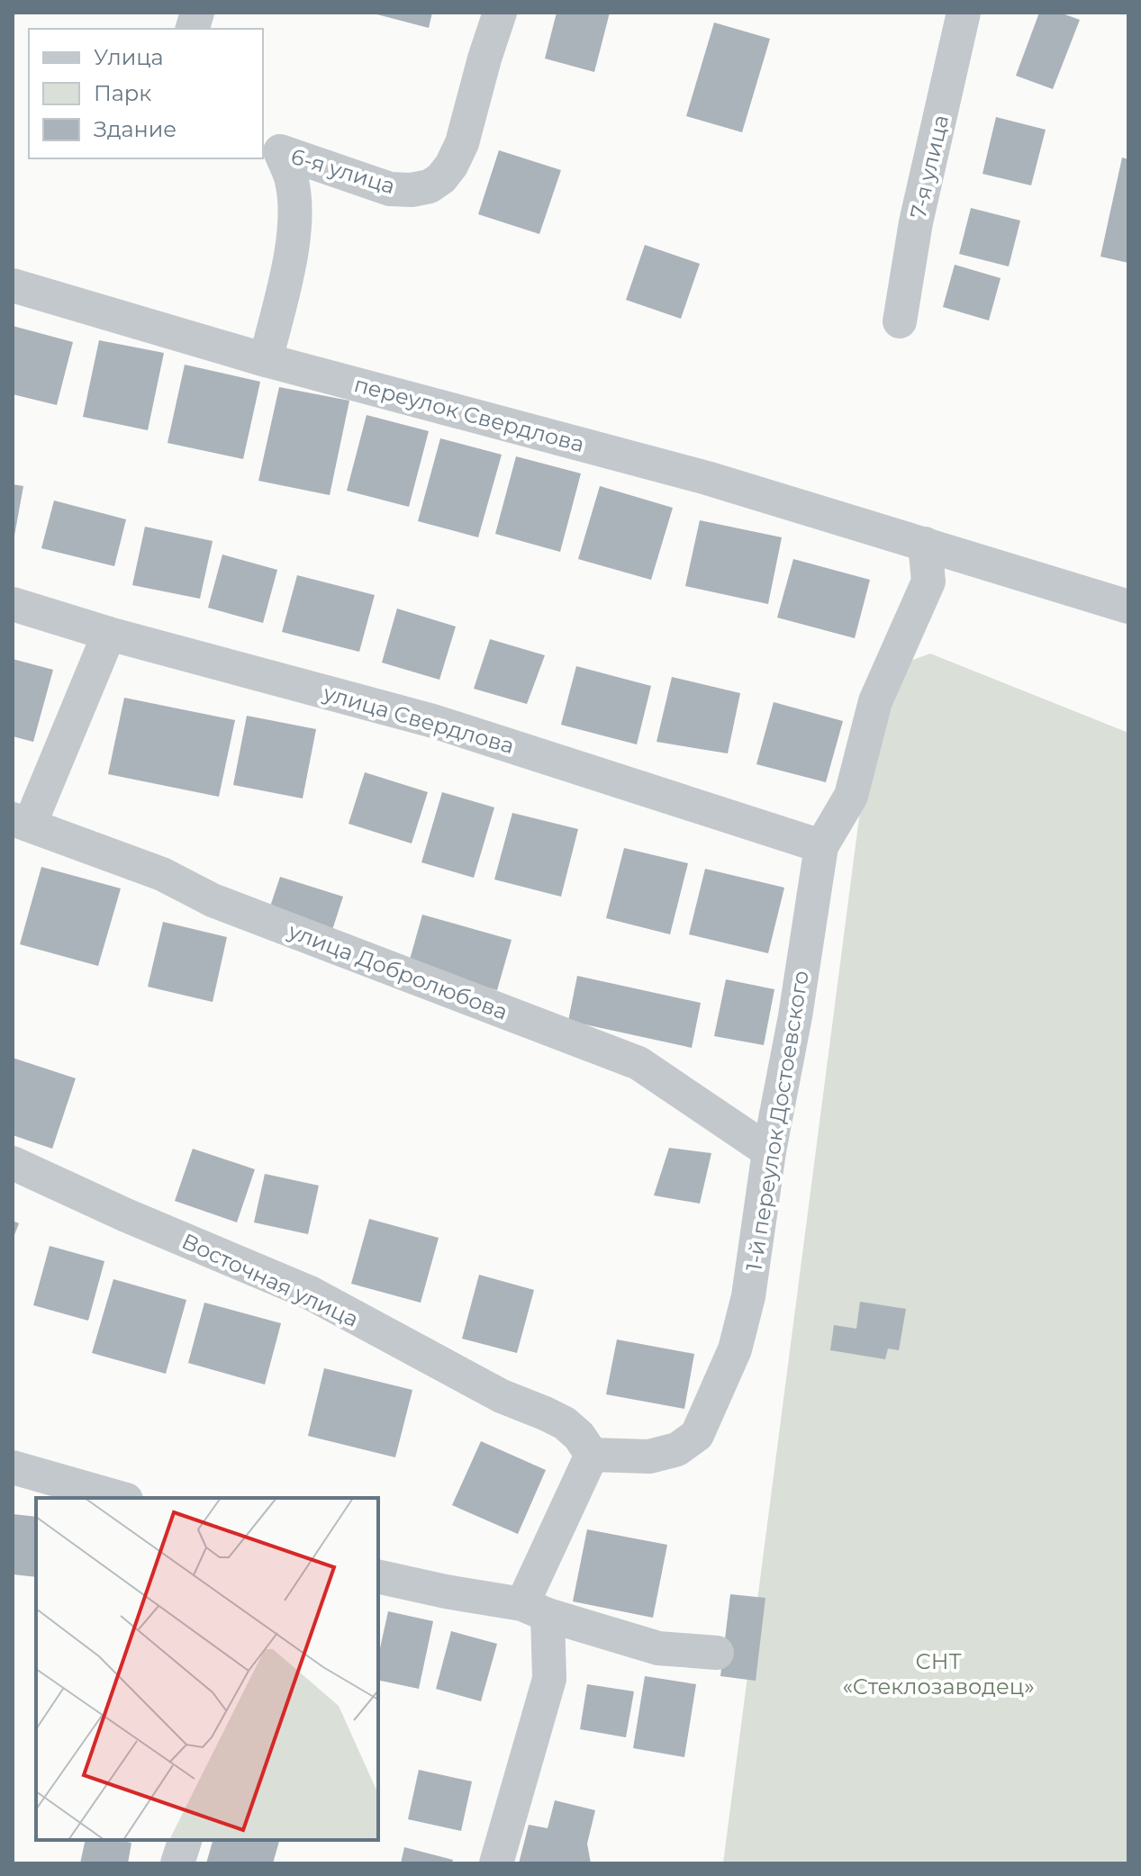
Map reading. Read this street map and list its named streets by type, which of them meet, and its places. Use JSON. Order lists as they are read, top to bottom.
{
  "streets": {
    "street": [
      "7-я улица",
      "6-я улица",
      "переулок Свердлова",
      "улица Свердлова",
      "улица Добролюбова",
      "1-й переулок Достоевского",
      "Восточная улица"
    ]
  },
  "crossings": [
    ["6-я улица", "переулок Свердлова"],
    ["переулок Свердлова", "1-й переулок Достоевского"],
    ["улица Свердлова", "1-й переулок Достоевского"],
    ["улица Добролюбова", "1-й переулок Достоевского"],
    ["1-й переулок Достоевского", "Восточная улица"]
  ],
  "parks": ["СНТ «Стеклозаводец»"],
  "legend": ["Улица", "Парк", "Здание"]
}
